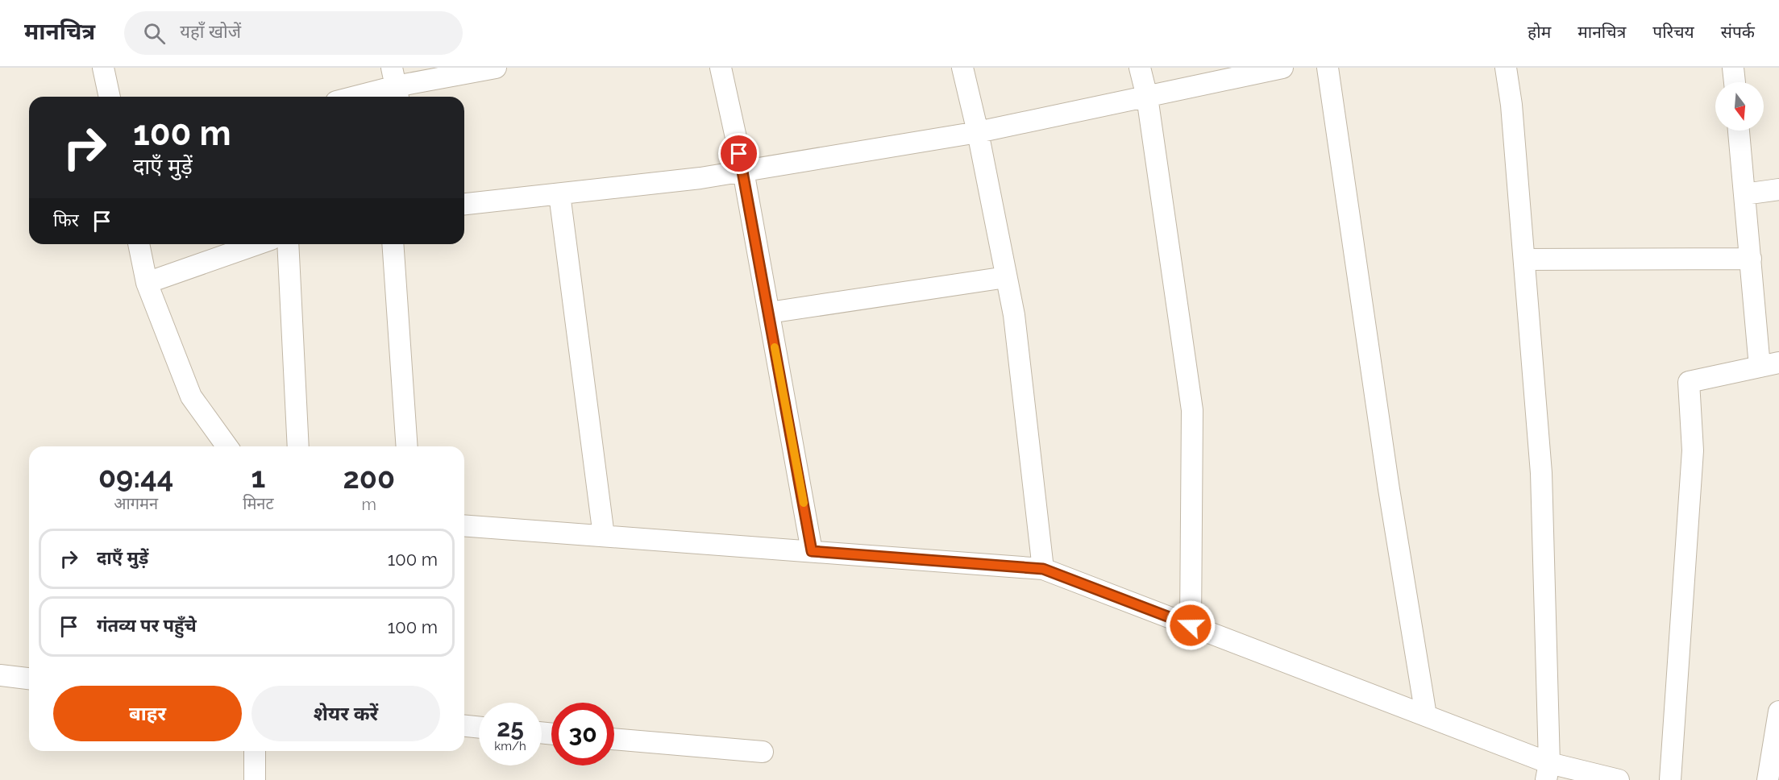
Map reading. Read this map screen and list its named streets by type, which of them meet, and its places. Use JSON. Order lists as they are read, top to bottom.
{
  "north": "bottom",
  "page": {
    "header": "मानचित्र",
    "search": "यहाँ खोजें",
    "nav": [
      "होम",
      "मानचित्र",
      "परिचय",
      "संपर्क"
    ],
    "turn": ["100 m", "दाएँ मुड़ें"],
    "then": "फिर",
    "eta": [
      "09:44",
      "आगमन",
      "1",
      "मिनट",
      "200",
      "m"
    ],
    "list": [
      {
        "name": "दाएँ मुड़ें",
        "value": "100 m"
      },
      {
        "name": "गंतव्य पर पहुँचे",
        "value": "100 m"
      }
    ],
    "buttons": ["बाहर", "शेयर करें"],
    "speed": "25 km/h",
    "limit": "30"
  }
}
